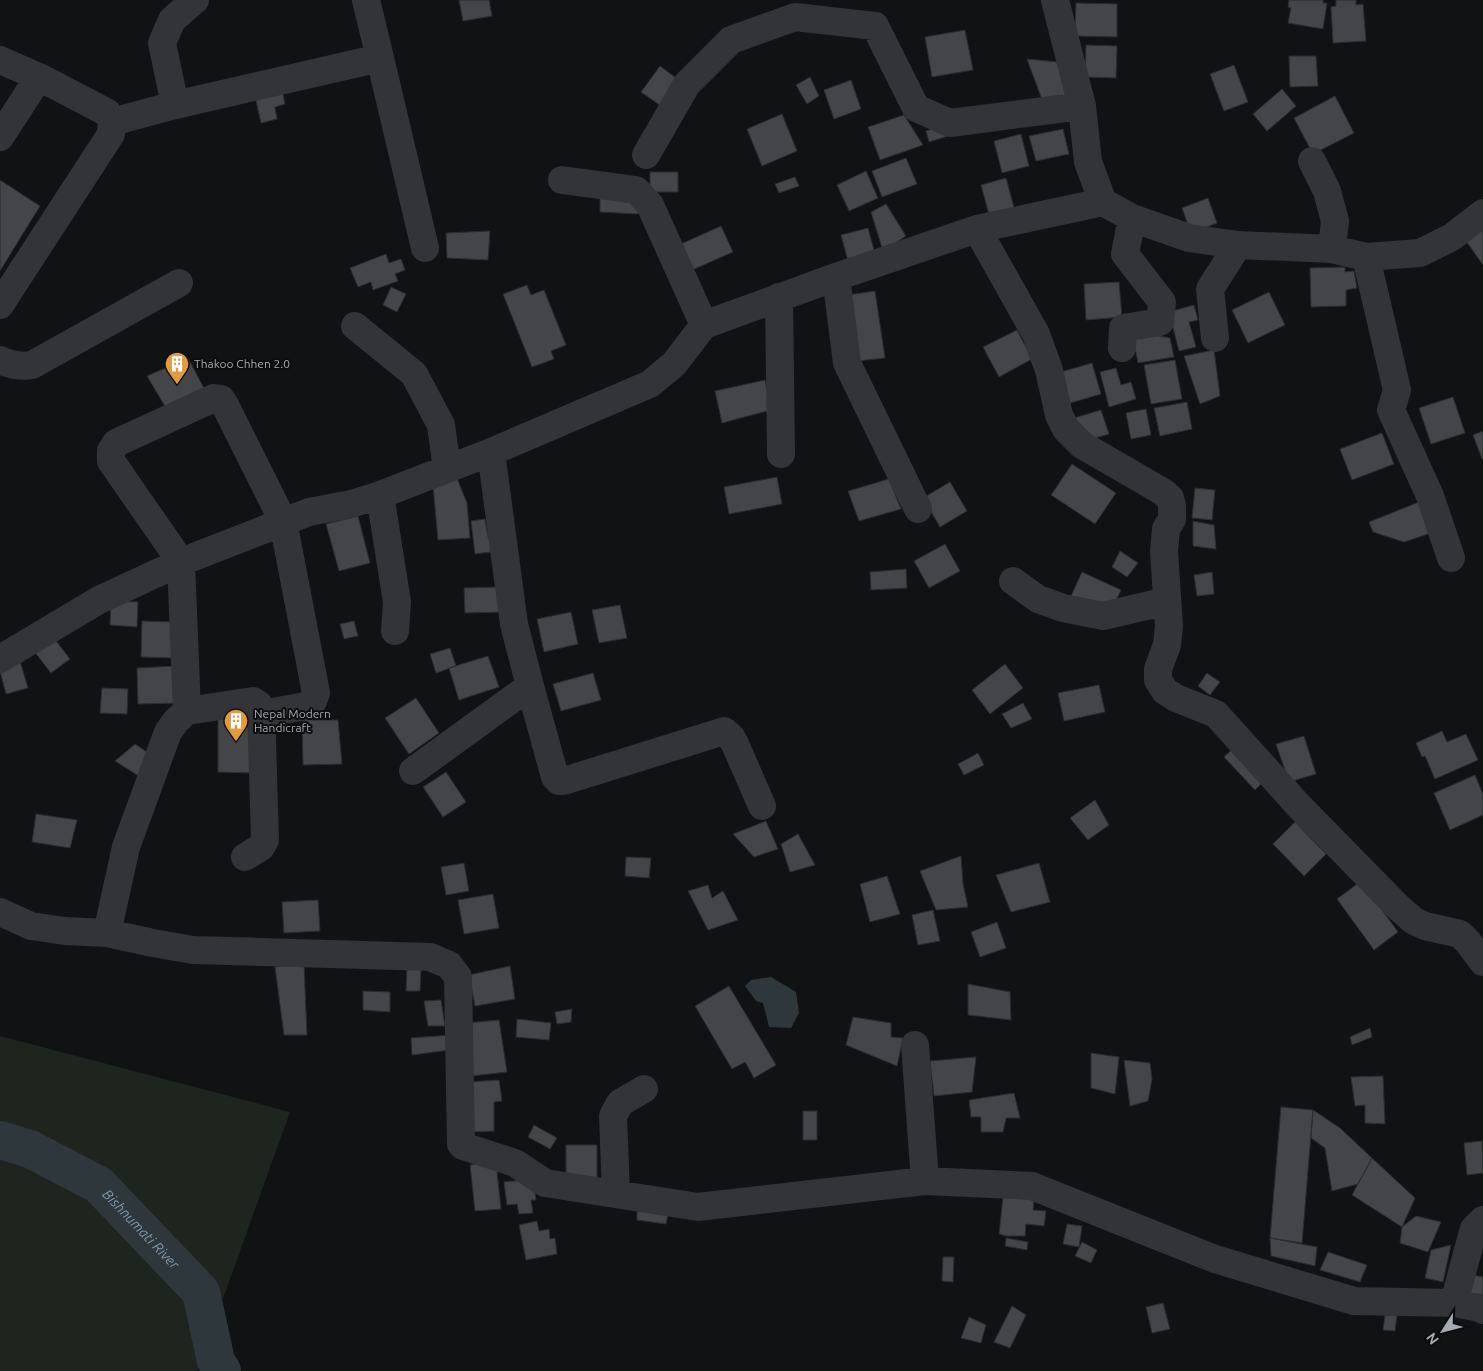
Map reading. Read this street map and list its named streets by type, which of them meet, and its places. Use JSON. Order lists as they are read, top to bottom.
{
  "water": ["Bishnumati River"],
  "places": {
    "building": ["Thakoo Chhen 2.0", "Nepal Modern Handicraft"]
  },
  "north": "bottom left"
}
